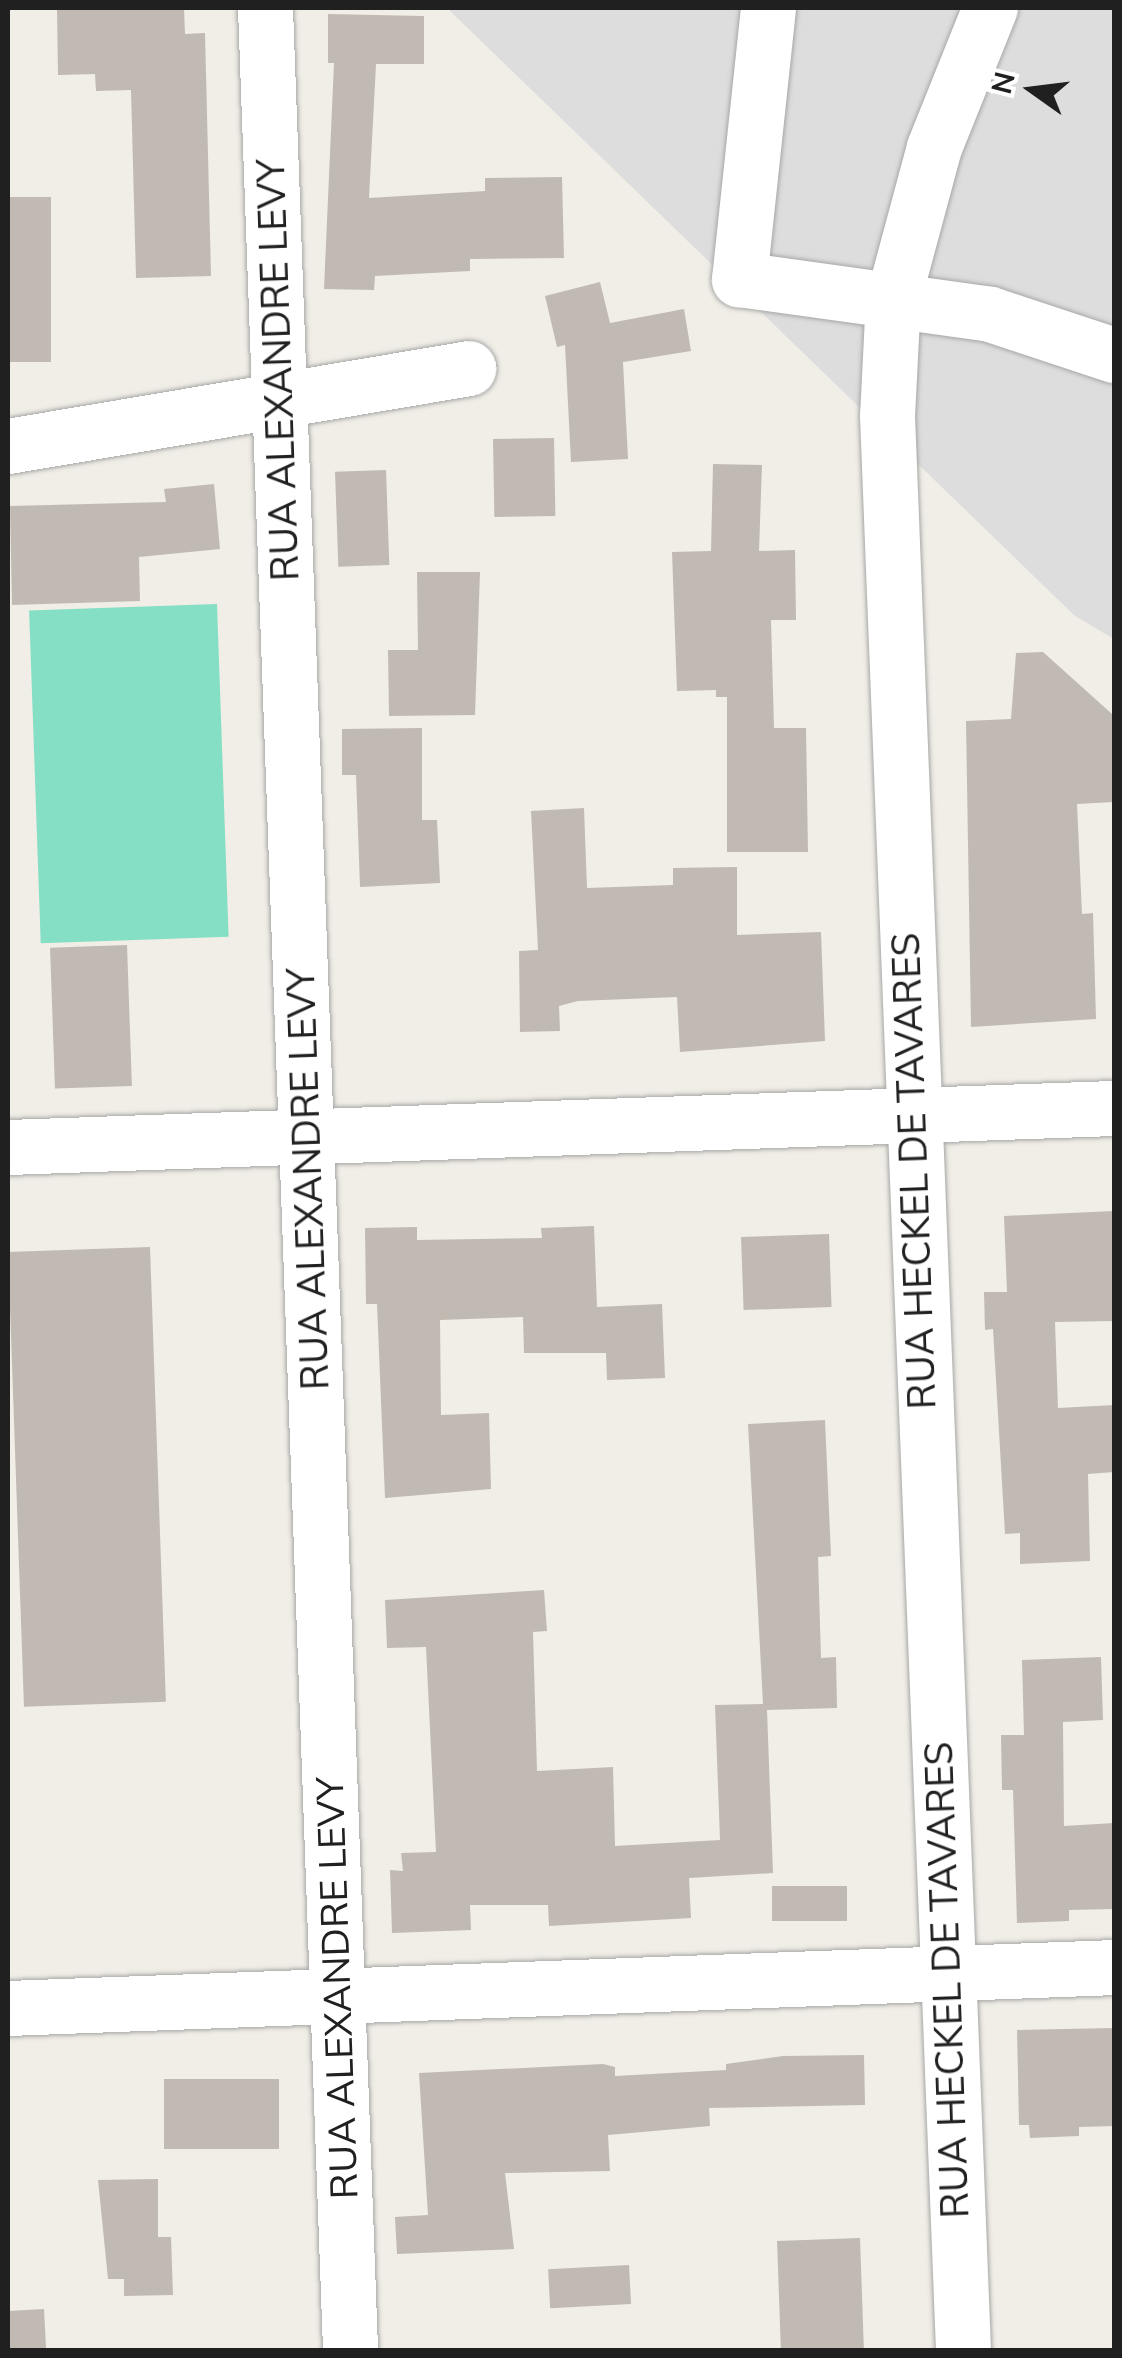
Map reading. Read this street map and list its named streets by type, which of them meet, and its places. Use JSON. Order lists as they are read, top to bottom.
{
  "streets": {
    "street": ["RUA ALEXANDRE LEVY", "RUA HECKEL DE TAVARES"]
  },
  "north": "left"
}
